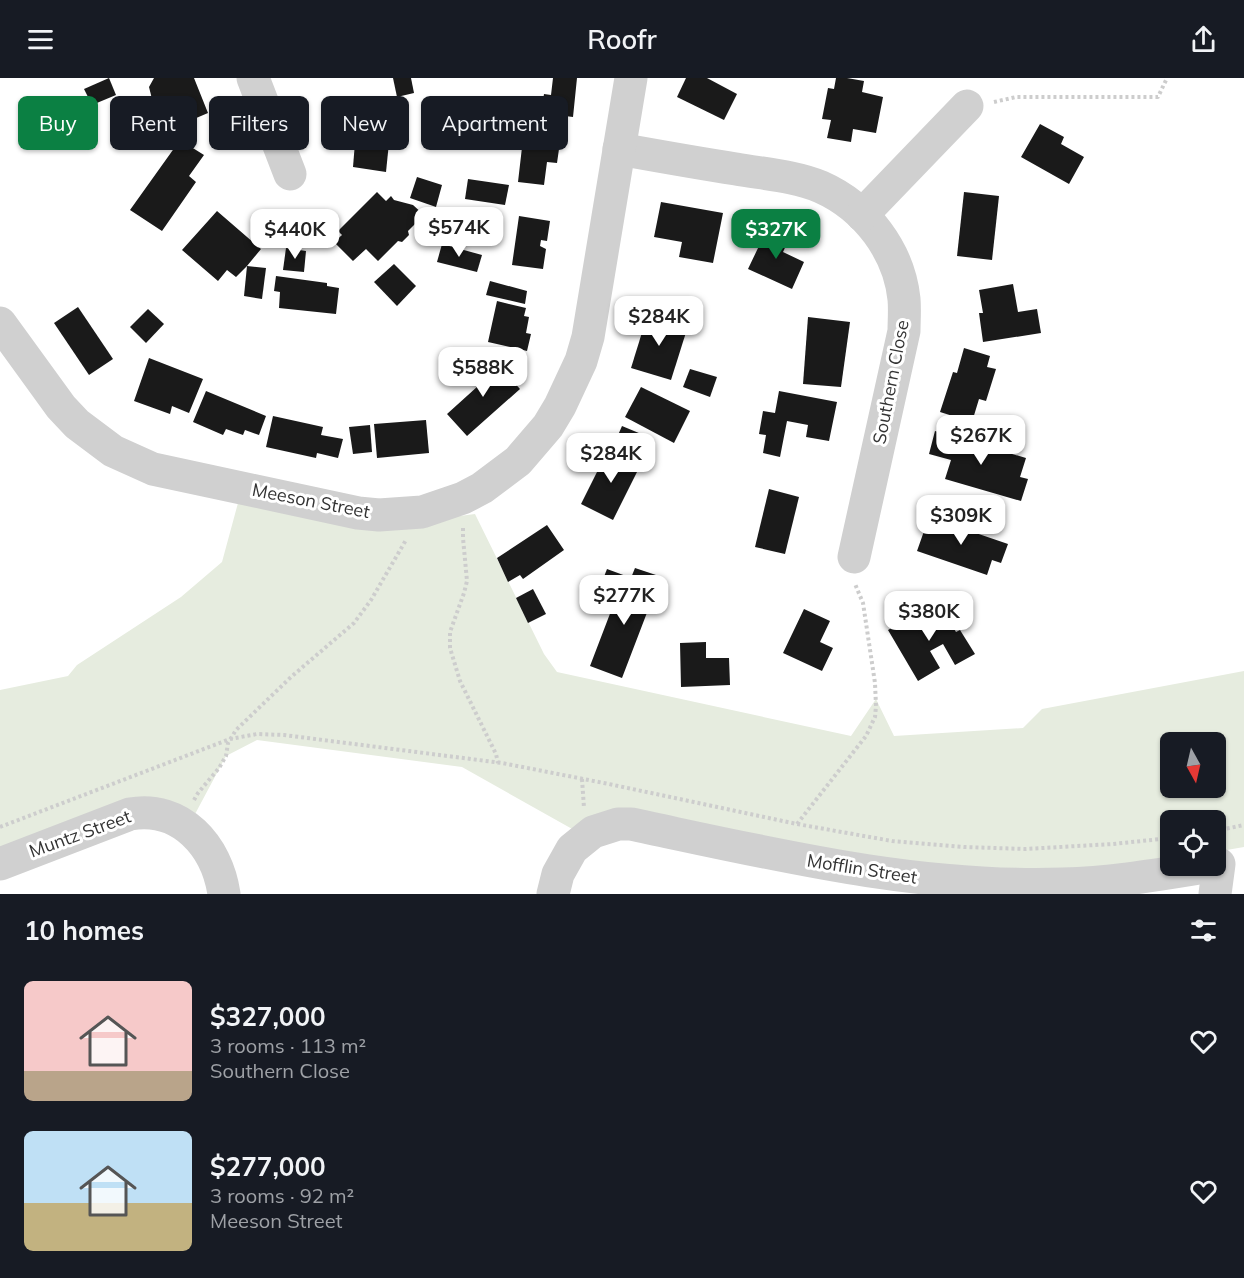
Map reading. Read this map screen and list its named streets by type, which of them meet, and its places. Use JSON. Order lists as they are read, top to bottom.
{
  "streets": {
    "street": [
      "Southern Close",
      "Meeson Street",
      "Muntz Street",
      "Mofflin Street"
    ]
  },
  "crossings": [
    ["Southern Close", "Meeson Street"]
  ],
  "north": "bottom",
  "page": {
    "header": "Roofr",
    "chip": [
      "Buy",
      "Rent",
      "Filters",
      "New",
      "Apartment"
    ],
    "price": [
      "$574K",
      "$440K",
      "$327K",
      "$284K",
      "$588K",
      "$267K",
      "$284K",
      "$309K",
      "$277K",
      "$380K"
    ],
    "heading": "10 homes",
    "list": [
      {
        "name": "$327,000",
        "note": "3 rooms · 113 m² · Southern Close"
      },
      {
        "name": "$277,000",
        "note": "3 rooms · 92 m² · Meeson Street"
      }
    ]
  }
}
